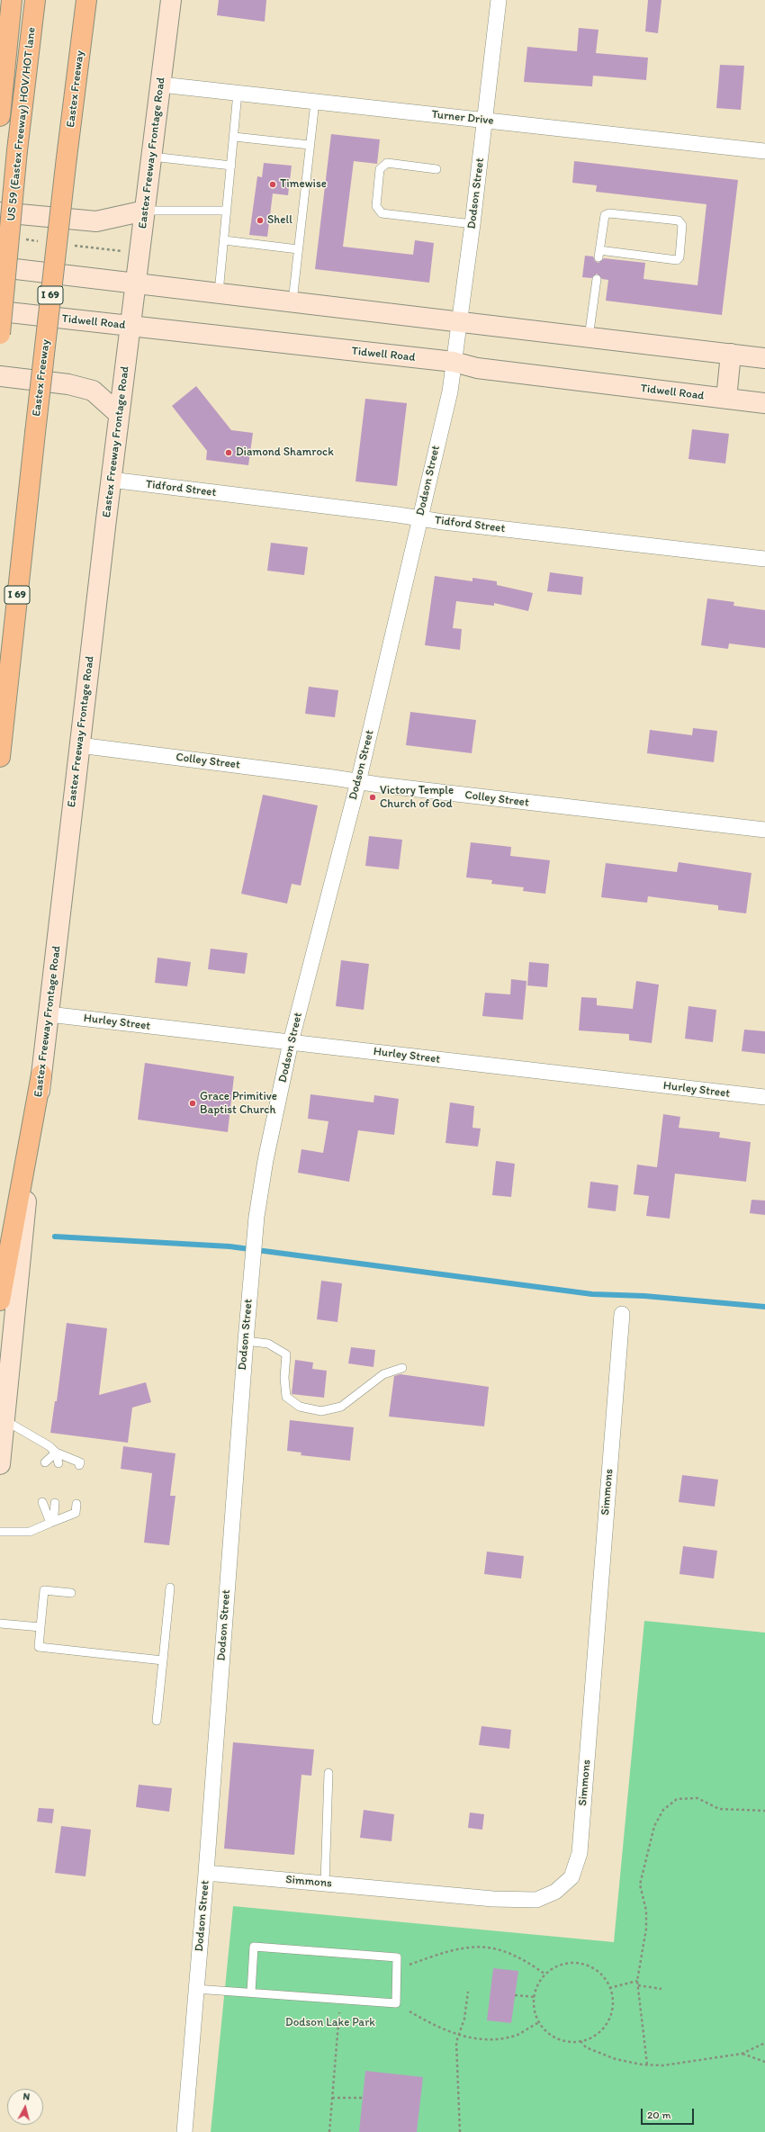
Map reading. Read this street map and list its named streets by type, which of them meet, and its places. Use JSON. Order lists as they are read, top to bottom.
{
  "streets": {
    "highway": ["Eastex Freeway", "US 59 (Eastex Freeway) HOV/HOT lane", "I 69"],
    "main road": ["Eastex Freeway Frontage Road", "Tidwell Road"],
    "street": [
      "Turner Drive",
      "Dodson Street",
      "Tidford Street",
      "Colley Street",
      "Hurley Street",
      "Simmons"
    ]
  },
  "crossings": [
    ["Turner Drive", "Eastex Freeway Frontage Road"],
    ["Turner Drive", "Dodson Street"],
    ["Eastex Freeway Frontage Road", "Tidwell Road"],
    ["Eastex Freeway Frontage Road", "Tidford Street"],
    ["Eastex Freeway Frontage Road", "Colley Street"],
    ["Eastex Freeway Frontage Road", "Hurley Street"],
    ["Dodson Street", "Tidwell Road"],
    ["Dodson Street", "Tidford Street"],
    ["Dodson Street", "Colley Street"],
    ["Dodson Street", "Hurley Street"],
    ["Dodson Street", "Simmons"]
  ],
  "parks": ["Dodson Lake Park"],
  "places": [
    "Timewise",
    "Shell",
    "Diamond Shamrock",
    "Victory Temple Church of God",
    "Grace Primitive Baptist Church"
  ],
  "scale_bar": "20 m",
  "north": "top"
}
